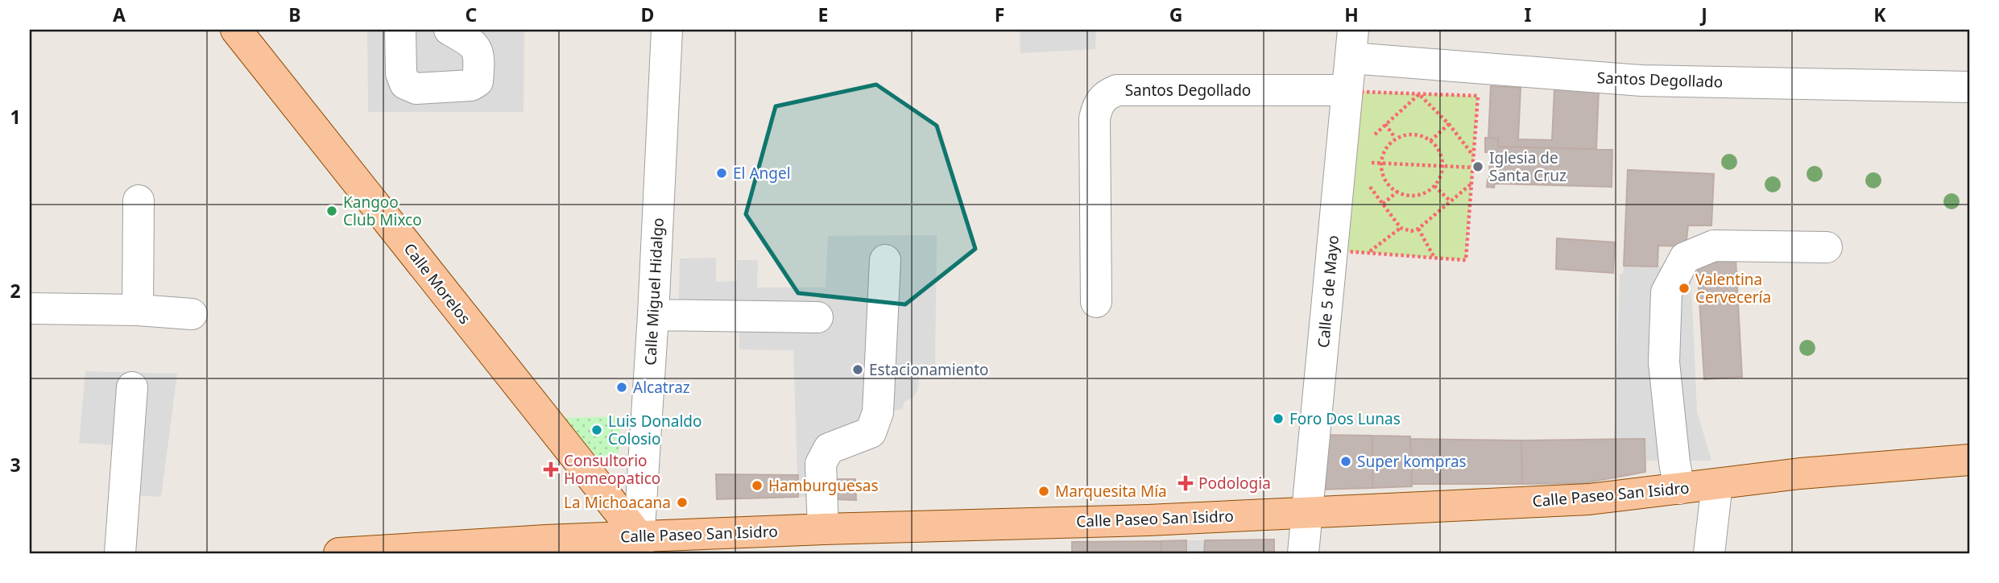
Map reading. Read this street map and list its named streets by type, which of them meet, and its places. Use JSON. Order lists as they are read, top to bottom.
{
  "streets": {
    "main road": ["Calle Morelos", "Calle Paseo San Isidro"],
    "street": ["Santos Degollado", "Calle Miguel Hidalgo", "Calle 5 de Mayo"]
  },
  "crossings": [
    ["Santos Degollado", "Calle 5 de Mayo"],
    ["Calle Morelos", "Calle Miguel Hidalgo"],
    ["Calle Morelos", "Calle Paseo San Isidro"],
    ["Calle Miguel Hidalgo", "Calle Paseo San Isidro"],
    ["Calle 5 de Mayo", "Calle Paseo San Isidro"]
  ],
  "places": {
    "other": [
      "Iglesia de Santa Cruz",
      "El Angel",
      "Kangoo Club Mixco",
      "Valentina Cervecería",
      "Estacionamiento",
      "Alcatraz",
      "Foro Dos Lunas",
      "Luis Donaldo Colosio",
      "Super kompras",
      "Hamburguesas",
      "Marquesita Mía",
      "La Michoacana"
    ],
    "health": ["Consultorio Homeopatico", "Podologia"]
  },
  "grid": {
    "columns": [
      "A",
      "B",
      "C",
      "D",
      "E",
      "F",
      "G",
      "H",
      "I",
      "J",
      "K"
    ],
    "rows": ["1", "2", "3"]
  }
}
